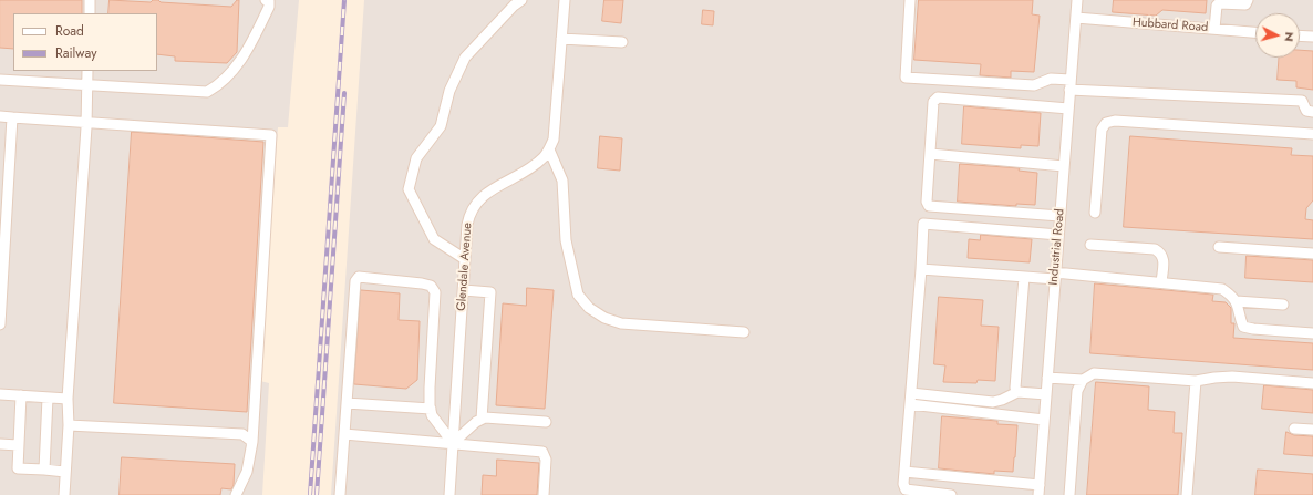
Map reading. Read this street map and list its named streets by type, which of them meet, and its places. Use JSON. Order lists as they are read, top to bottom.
{
  "streets": {
    "street": ["Hubbard Road", "Industrial Road", "Glendale Avenue"]
  },
  "crossings": [
    ["Hubbard Road", "Industrial Road"]
  ],
  "legend": ["Road", "Railway"],
  "north": "right"
}
